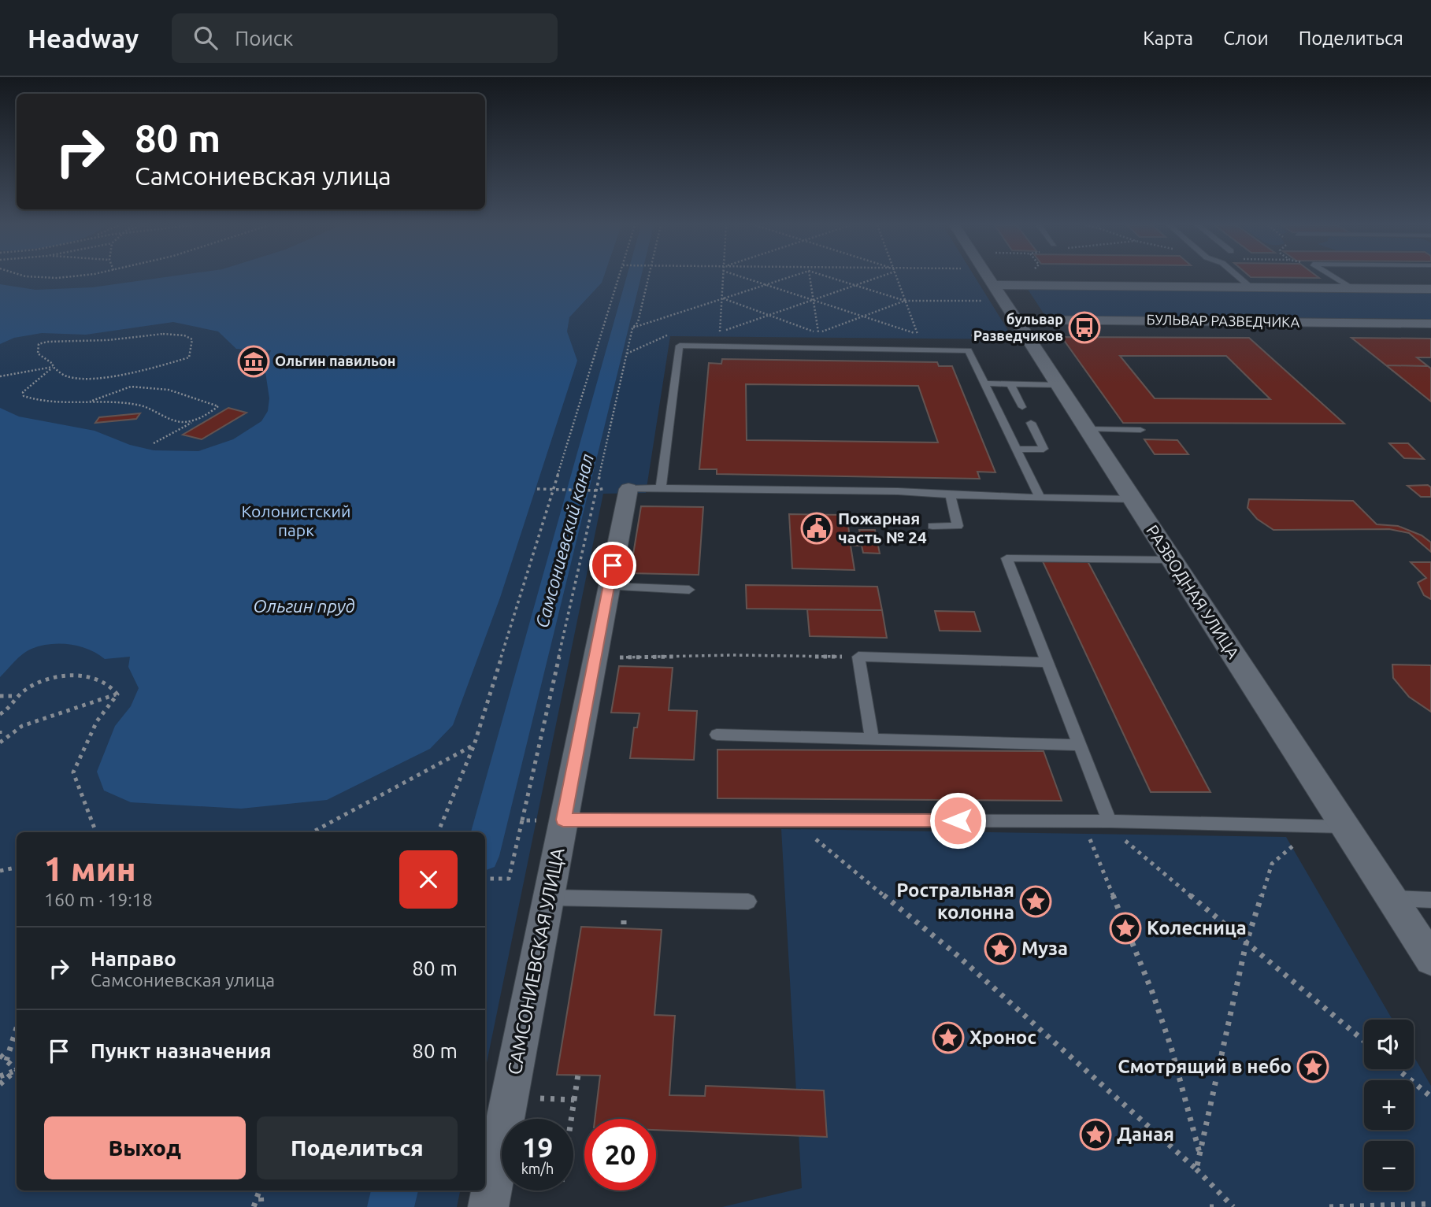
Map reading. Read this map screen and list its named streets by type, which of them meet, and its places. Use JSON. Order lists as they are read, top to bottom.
{
  "streets": {
    "street": ["БУЛЬВАР РАЗВЕДЧИКА", "РАЗВОДНАЯ УЛИЦА", "САМСОНИЕВСКАЯ УЛИЦА"]
  },
  "crossings": [
    ["БУЛЬВАР РАЗВЕДЧИКА", "РАЗВОДНАЯ УЛИЦА"]
  ],
  "water": ["Самсониевский канал", "Ольгин пруд"],
  "parks": ["Колонистский парк"],
  "places": {
    "bus stop": ["бульвар Разведчиков"],
    "museum": ["Ольгин павильон"],
    "public building": ["Пожарная часть № 24"],
    "place": [
      "Ростральная колонна",
      "Колесница",
      "Муза",
      "Хронос",
      "Смотрящий в небо",
      "Даная"
    ]
  },
  "page": {
    "header": "Headway",
    "search": "Поиск",
    "nav": ["Карта", "Слои", "Поделиться"],
    "turn": ["80 m", "Самсониевская улица"],
    "heading": ["1 мин", "160 m · 19:18"],
    "list": [
      {
        "name": "Направо",
        "note": "Самсониевская улица",
        "value": "80 m"
      },
      {
        "name": "Пункт назначения",
        "value": "80 m"
      }
    ],
    "map_buttons": ["+", "−"],
    "buttons": ["Выход", "Поделиться"],
    "speed": "19 km/h",
    "limit": "20"
  }
}
